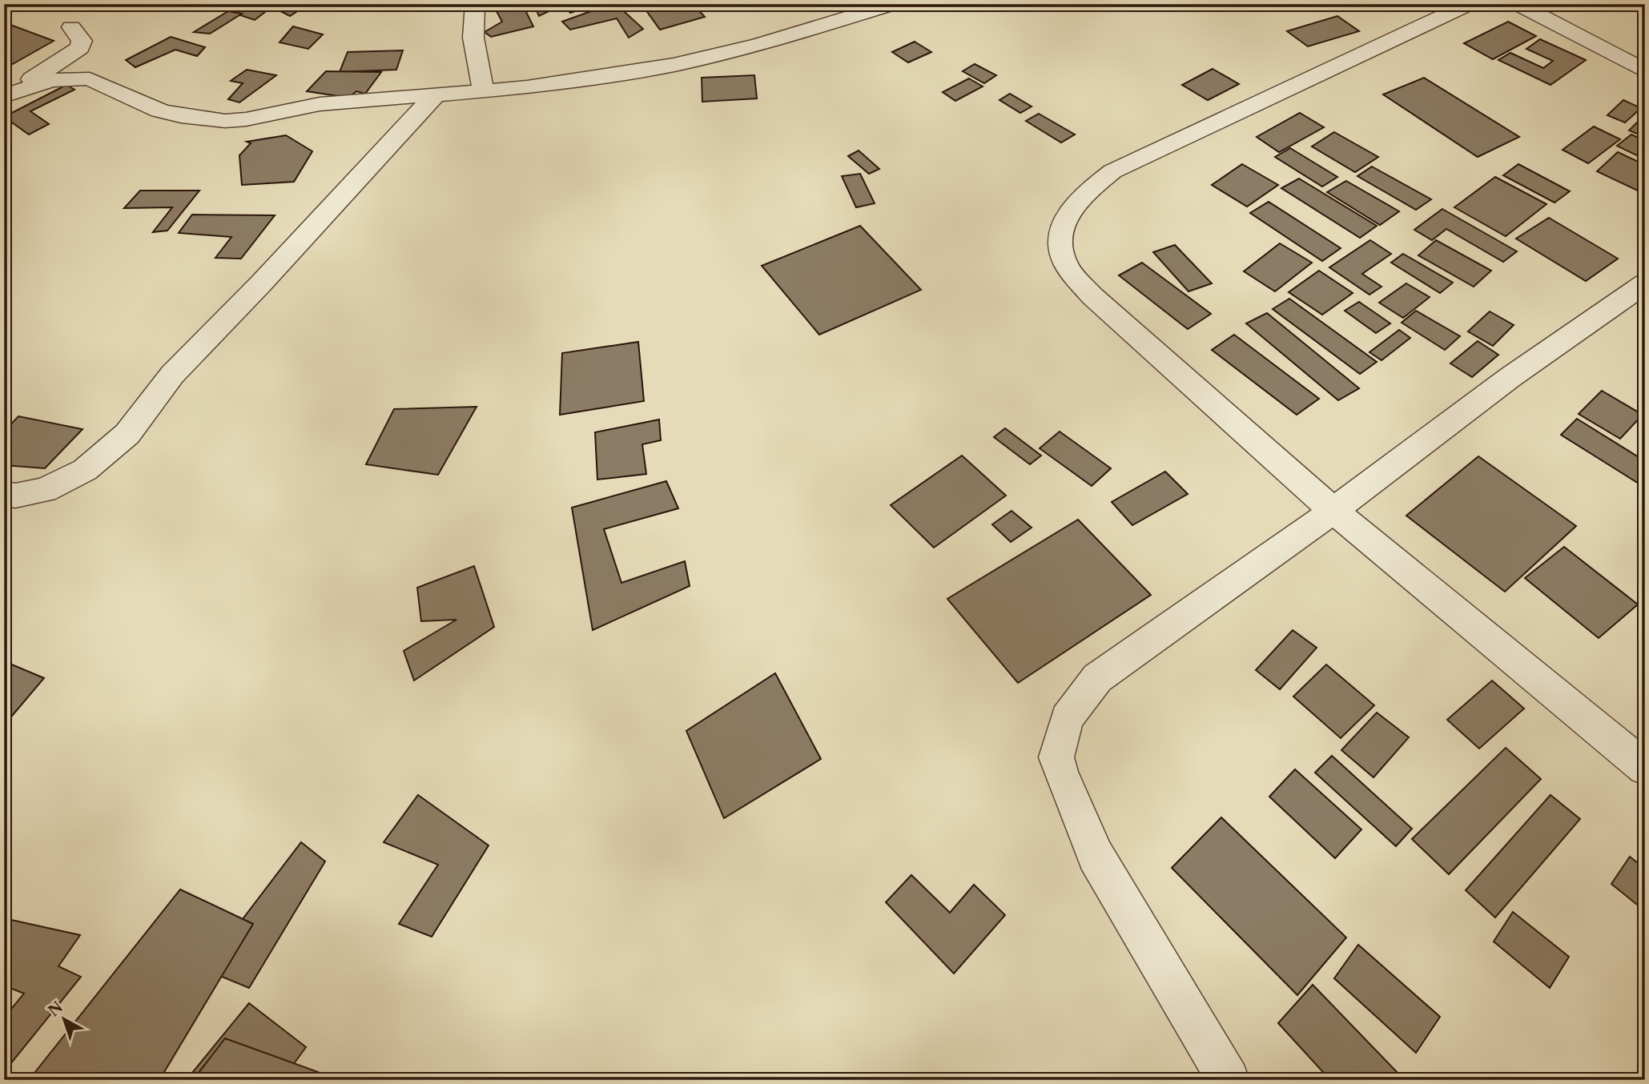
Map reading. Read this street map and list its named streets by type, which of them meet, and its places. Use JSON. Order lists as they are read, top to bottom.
{
  "north": "top left"
}
